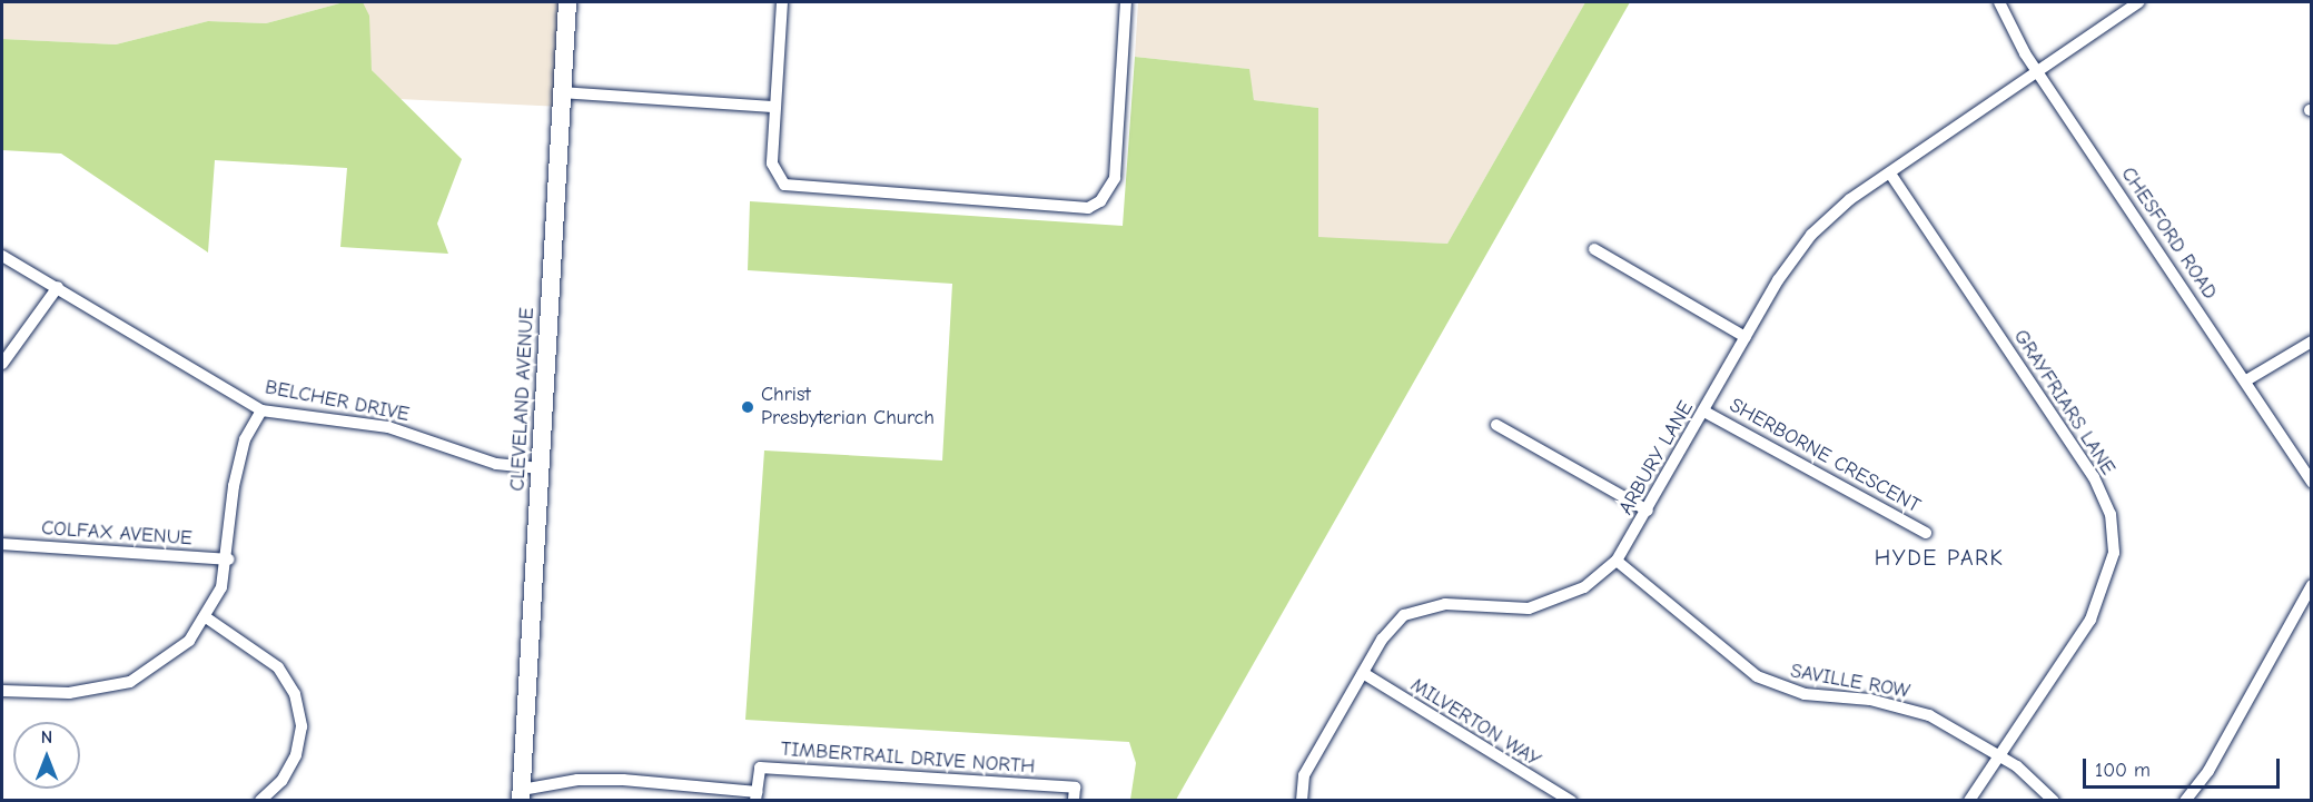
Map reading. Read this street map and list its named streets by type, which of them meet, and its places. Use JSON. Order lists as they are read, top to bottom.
{
  "streets": {
    "main road": ["CLEVELAND AVENUE"],
    "street": [
      "CHESFORD ROAD",
      "BELCHER DRIVE",
      "GRAYFRIARS LANE",
      "SHERBORNE CRESCENT",
      "ARBURY LANE",
      "COLFAX AVENUE",
      "SAVILLE ROW",
      "MILVERTON WAY",
      "TIMBERTRAIL DRIVE NORTH"
    ]
  },
  "crossings": [
    ["CHESFORD ROAD", "ARBURY LANE"],
    ["CLEVELAND AVENUE", "BELCHER DRIVE"],
    ["CLEVELAND AVENUE", "TIMBERTRAIL DRIVE NORTH"],
    ["GRAYFRIARS LANE", "ARBURY LANE"],
    ["GRAYFRIARS LANE", "SAVILLE ROW"],
    ["SHERBORNE CRESCENT", "ARBURY LANE"],
    ["ARBURY LANE", "SAVILLE ROW"],
    ["ARBURY LANE", "MILVERTON WAY"]
  ],
  "districts": ["HYDE PARK"],
  "places": ["Christ Presbyterian Church"],
  "scale_bar": "100 m",
  "north": "top"
}
